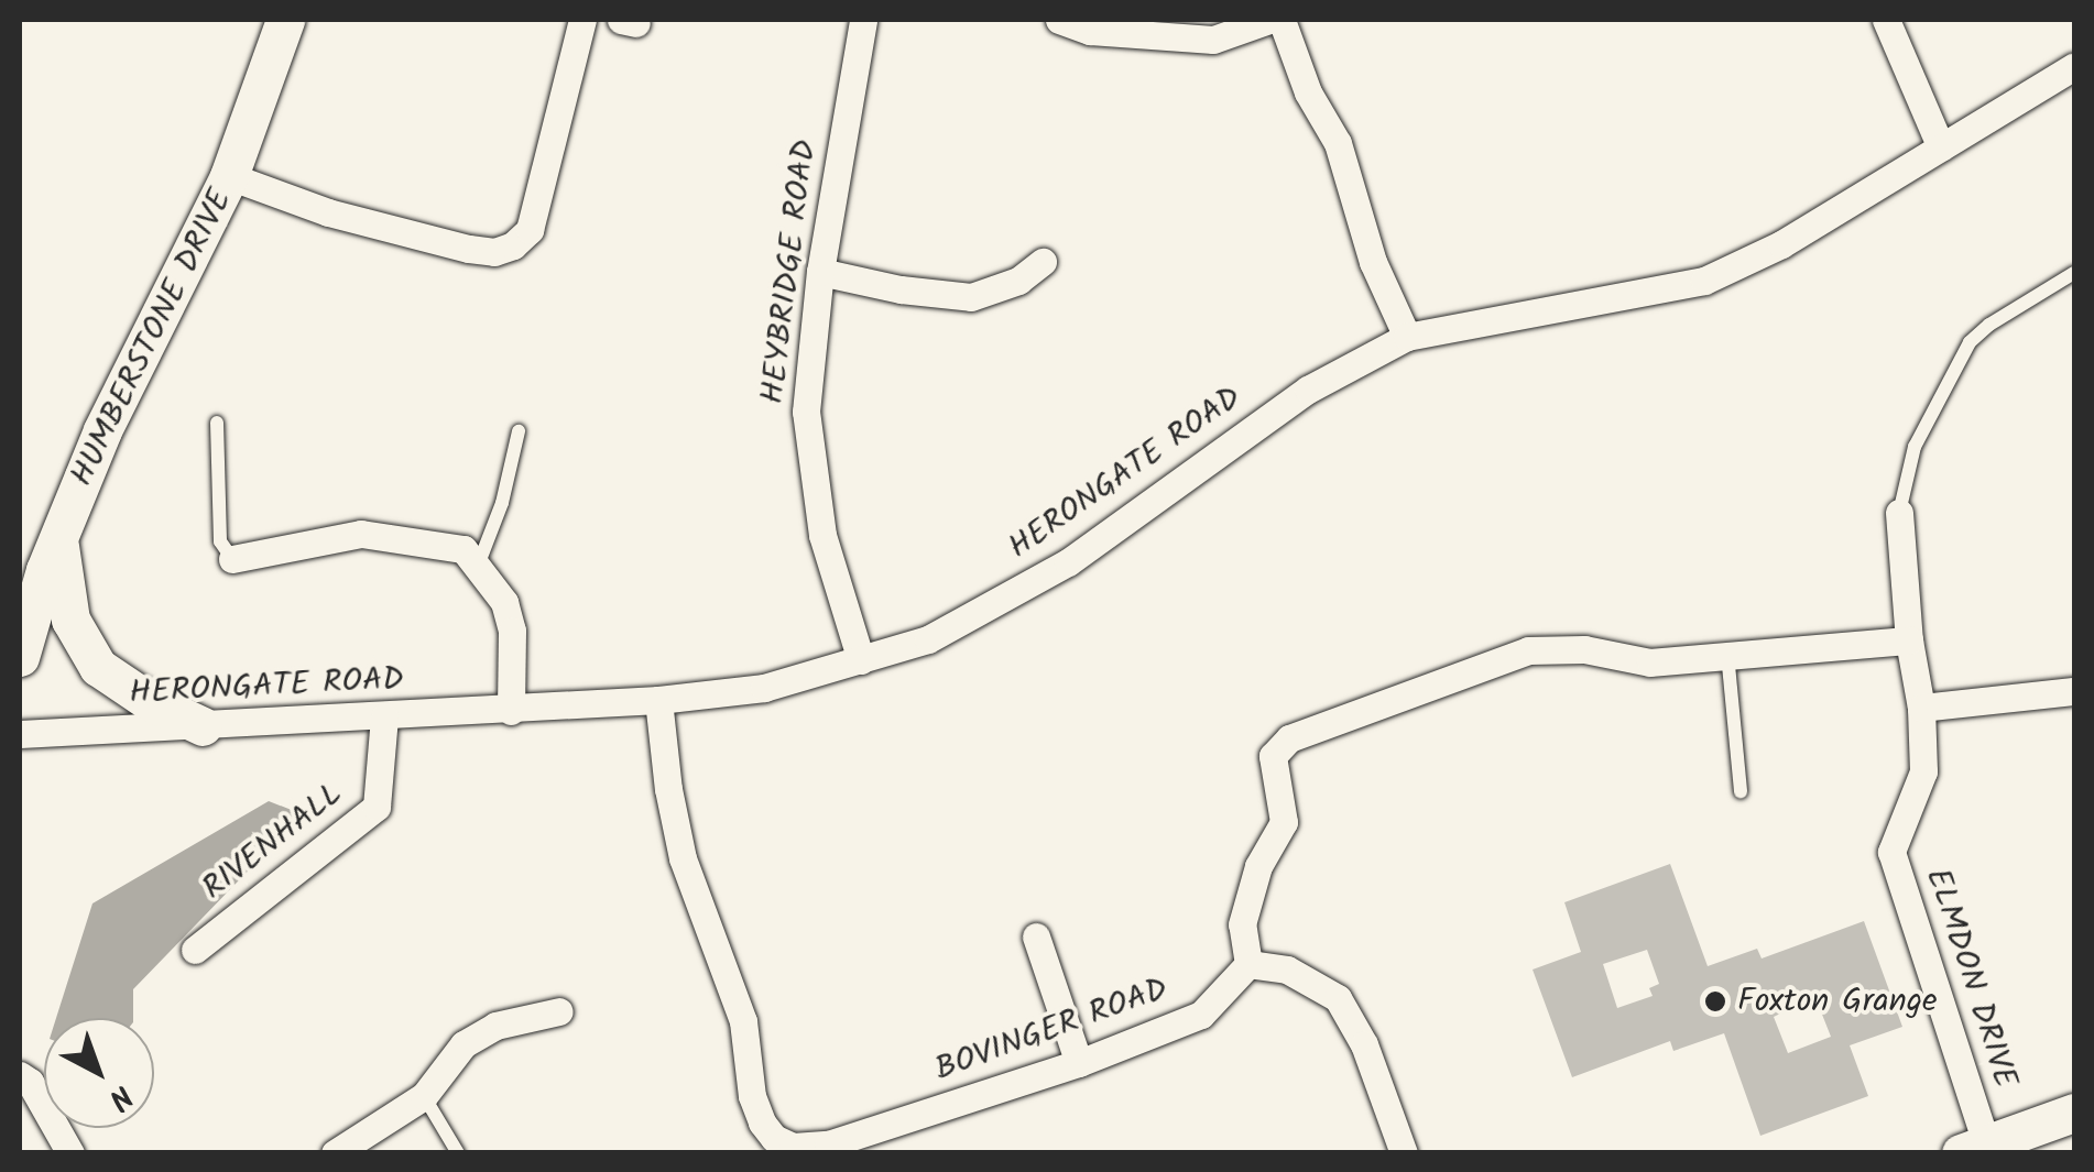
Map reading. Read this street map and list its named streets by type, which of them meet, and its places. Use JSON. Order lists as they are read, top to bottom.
{
  "streets": {
    "street": [
      "HEYBRIDGE ROAD",
      "HUMBERSTONE DRIVE",
      "HERONGATE ROAD",
      "RIVENHALL",
      "ELMDON DRIVE",
      "BOVINGER ROAD"
    ]
  },
  "crossings": [
    ["HEYBRIDGE ROAD", "HERONGATE ROAD"],
    ["HERONGATE ROAD", "RIVENHALL"],
    ["HERONGATE ROAD", "BOVINGER ROAD"]
  ],
  "places": ["Foxton Grange"],
  "north": "bottom right"
}
